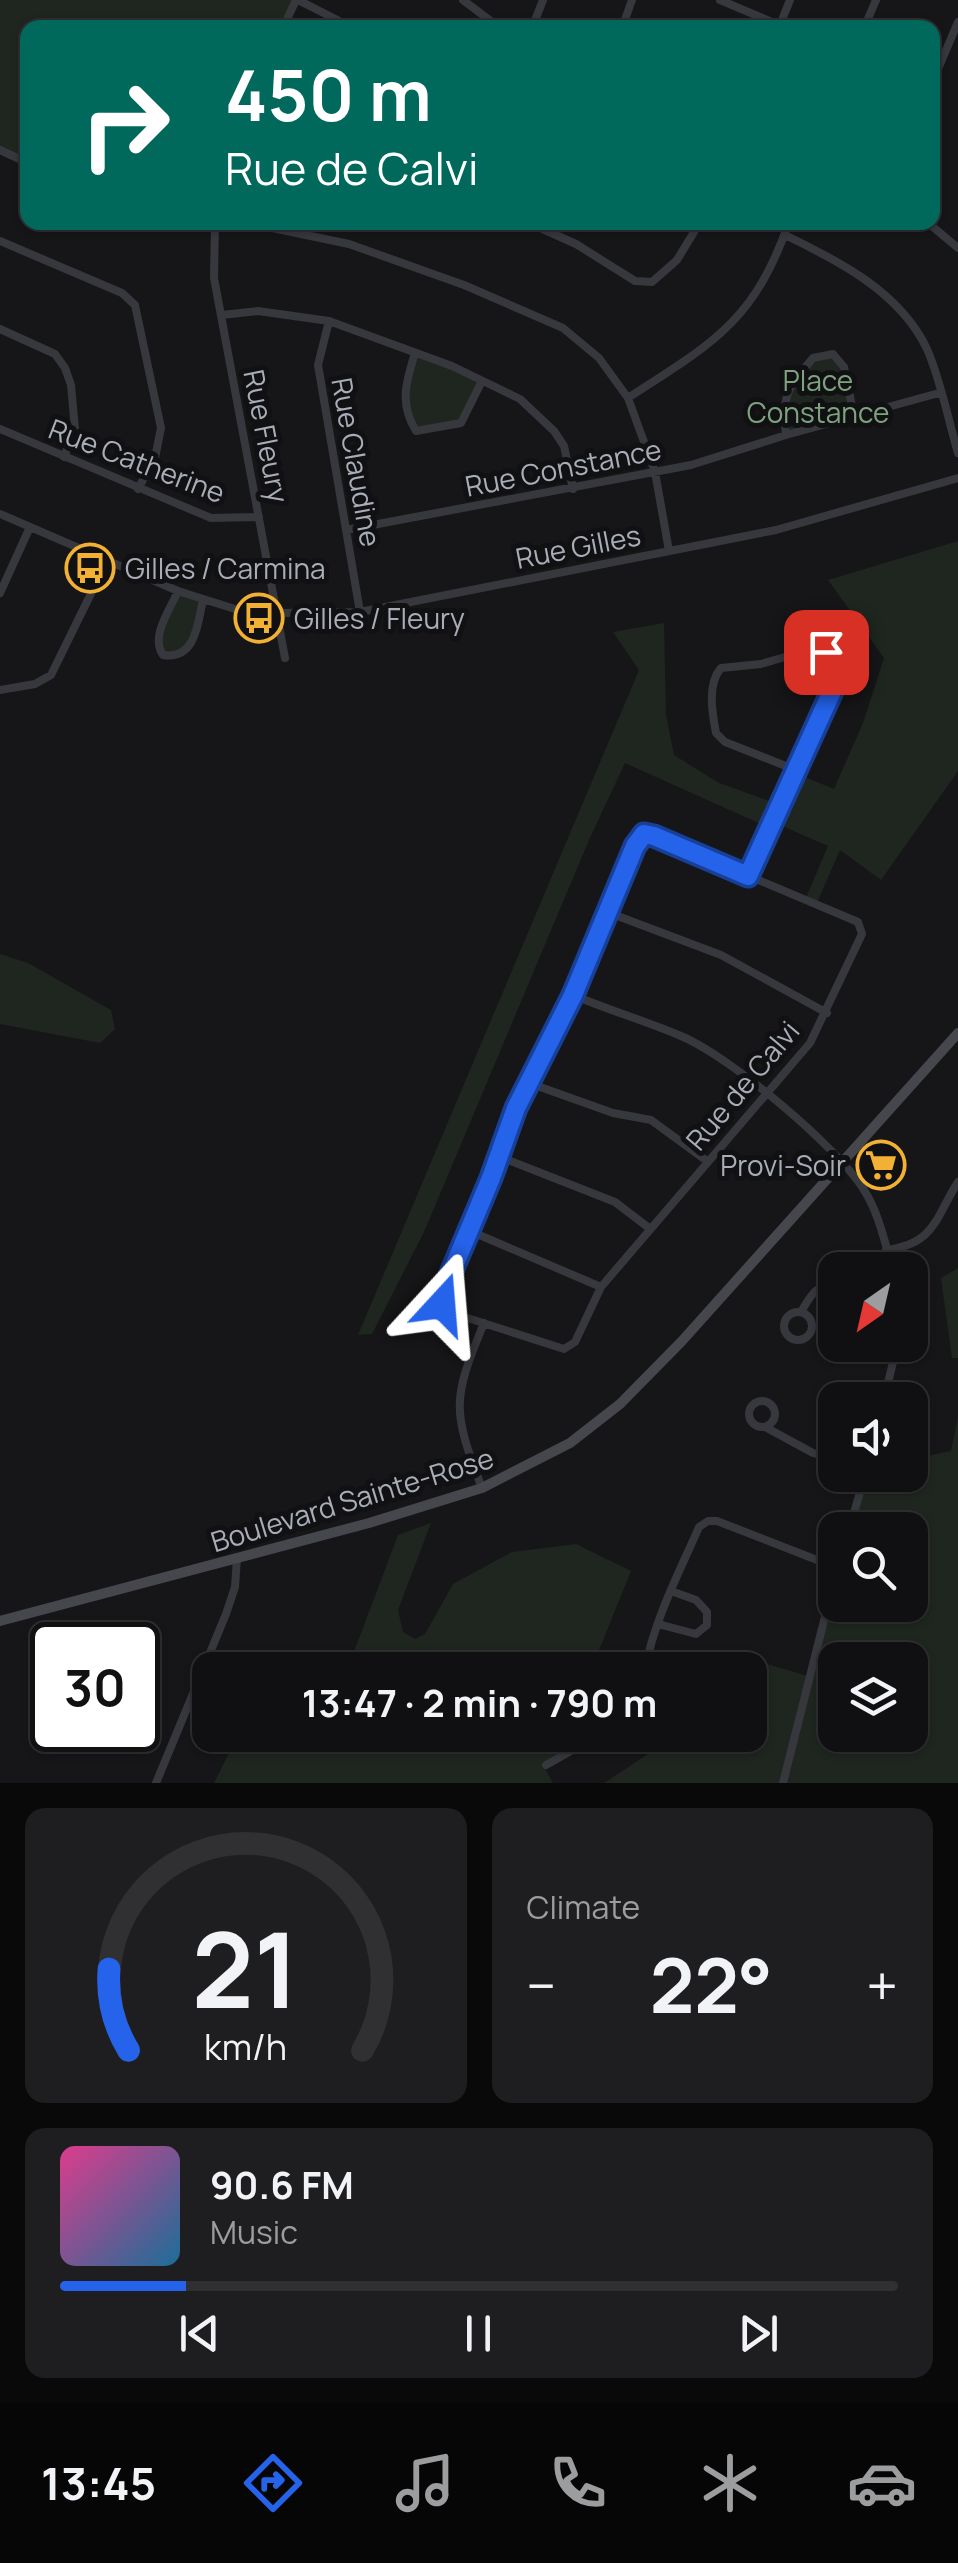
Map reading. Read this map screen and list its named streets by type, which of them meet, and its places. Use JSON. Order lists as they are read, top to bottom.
{
  "streets": {
    "street": [
      "Rue Fleury",
      "Rue Catherine",
      "Rue Claudine",
      "Rue Constance",
      "Rue Gilles",
      "Rue de Calvi",
      "Boulevard Sainte-Rose"
    ]
  },
  "crossings": [
    ["Rue Fleury", "Rue Catherine"],
    ["Rue Fleury", "Rue Gilles"],
    ["Rue Claudine", "Rue Constance"],
    ["Rue Claudine", "Rue Gilles"]
  ],
  "parks": ["Place Constance"],
  "places": {
    "bus stop": ["Gilles / Carmina", "Gilles / Fleury"],
    "supermarket": ["Provi-Soir"]
  },
  "north": "bottom left",
  "page": {
    "turn": ["450 m", "Rue de Calvi"],
    "limit": "30",
    "trip": "13:47 · 2 min · 790 m",
    "tile": "Climate",
    "heat": ["−", "22°", "+"],
    "song": ["90.6 FM", "Music"],
    "tabs": "13:45",
    "gauge": ["21", "km/h"]
  }
}
